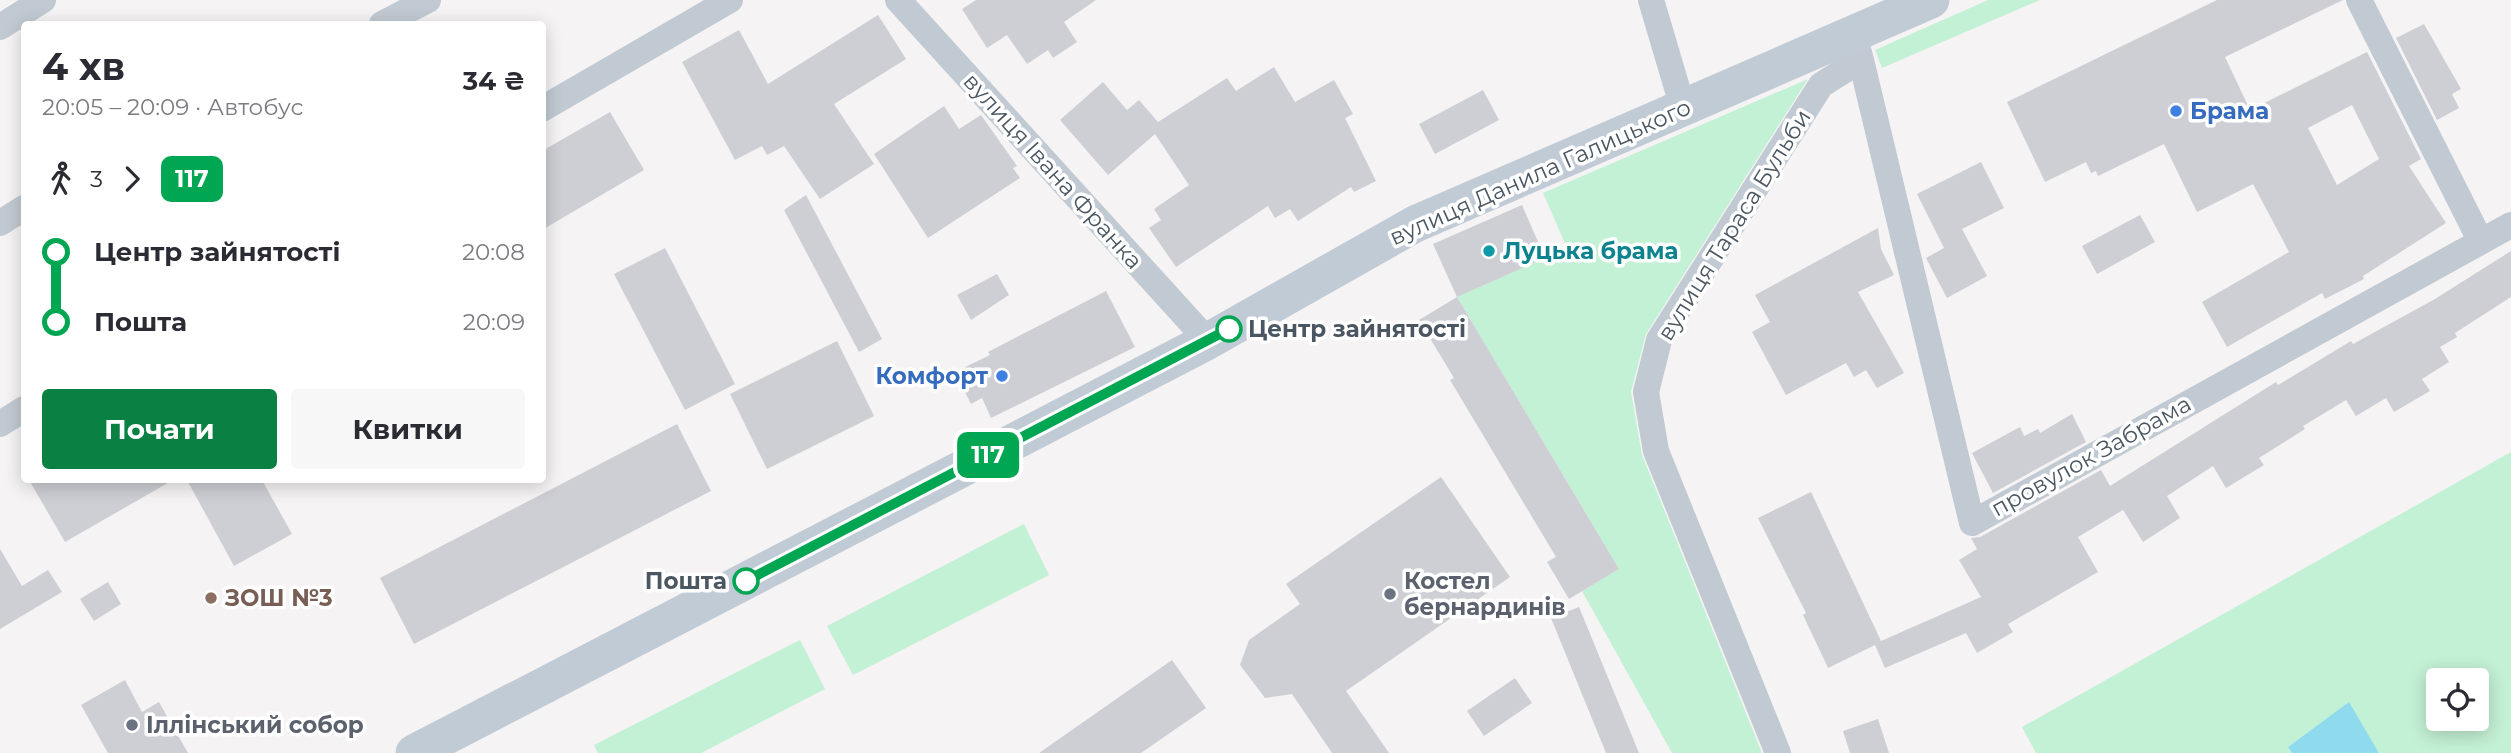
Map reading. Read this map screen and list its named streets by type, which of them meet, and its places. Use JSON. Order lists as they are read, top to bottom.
{
  "streets": {
    "main road": ["вулиця Данила Галицького"],
    "street": ["вулиця Івана Франка", "вулиця Тараса Бульби", "провулок Забрама"]
  },
  "crossings": [
    ["вулиця Івана Франка", "вулиця Данила Галицького"],
    ["вулиця Данила Галицького", "вулиця Тараса Бульби"],
    ["вулиця Данила Галицького", "провулок Забрама"],
    ["вулиця Тараса Бульби", "провулок Забрама"]
  ],
  "places": [
    "Брама",
    "Луцька брама",
    "Центр зайнятості",
    "Комфорт",
    "Пошта",
    "Костел бернардинів",
    "ЗОШ №3",
    "Іллінський собор"
  ],
  "lines": ["bus line 117"],
  "page": {
    "on_map": "117",
    "heading": ["4 хв", "20:05 – 20:09 · Автобус", "34 ₴"],
    "legs": ["3", "117"],
    "list": [
      {
        "name": "Центр зайнятості",
        "value": "20:08"
      },
      {
        "name": "Пошта",
        "value": "20:09"
      }
    ],
    "buttons": ["Почати", "Квитки"]
  }
}
